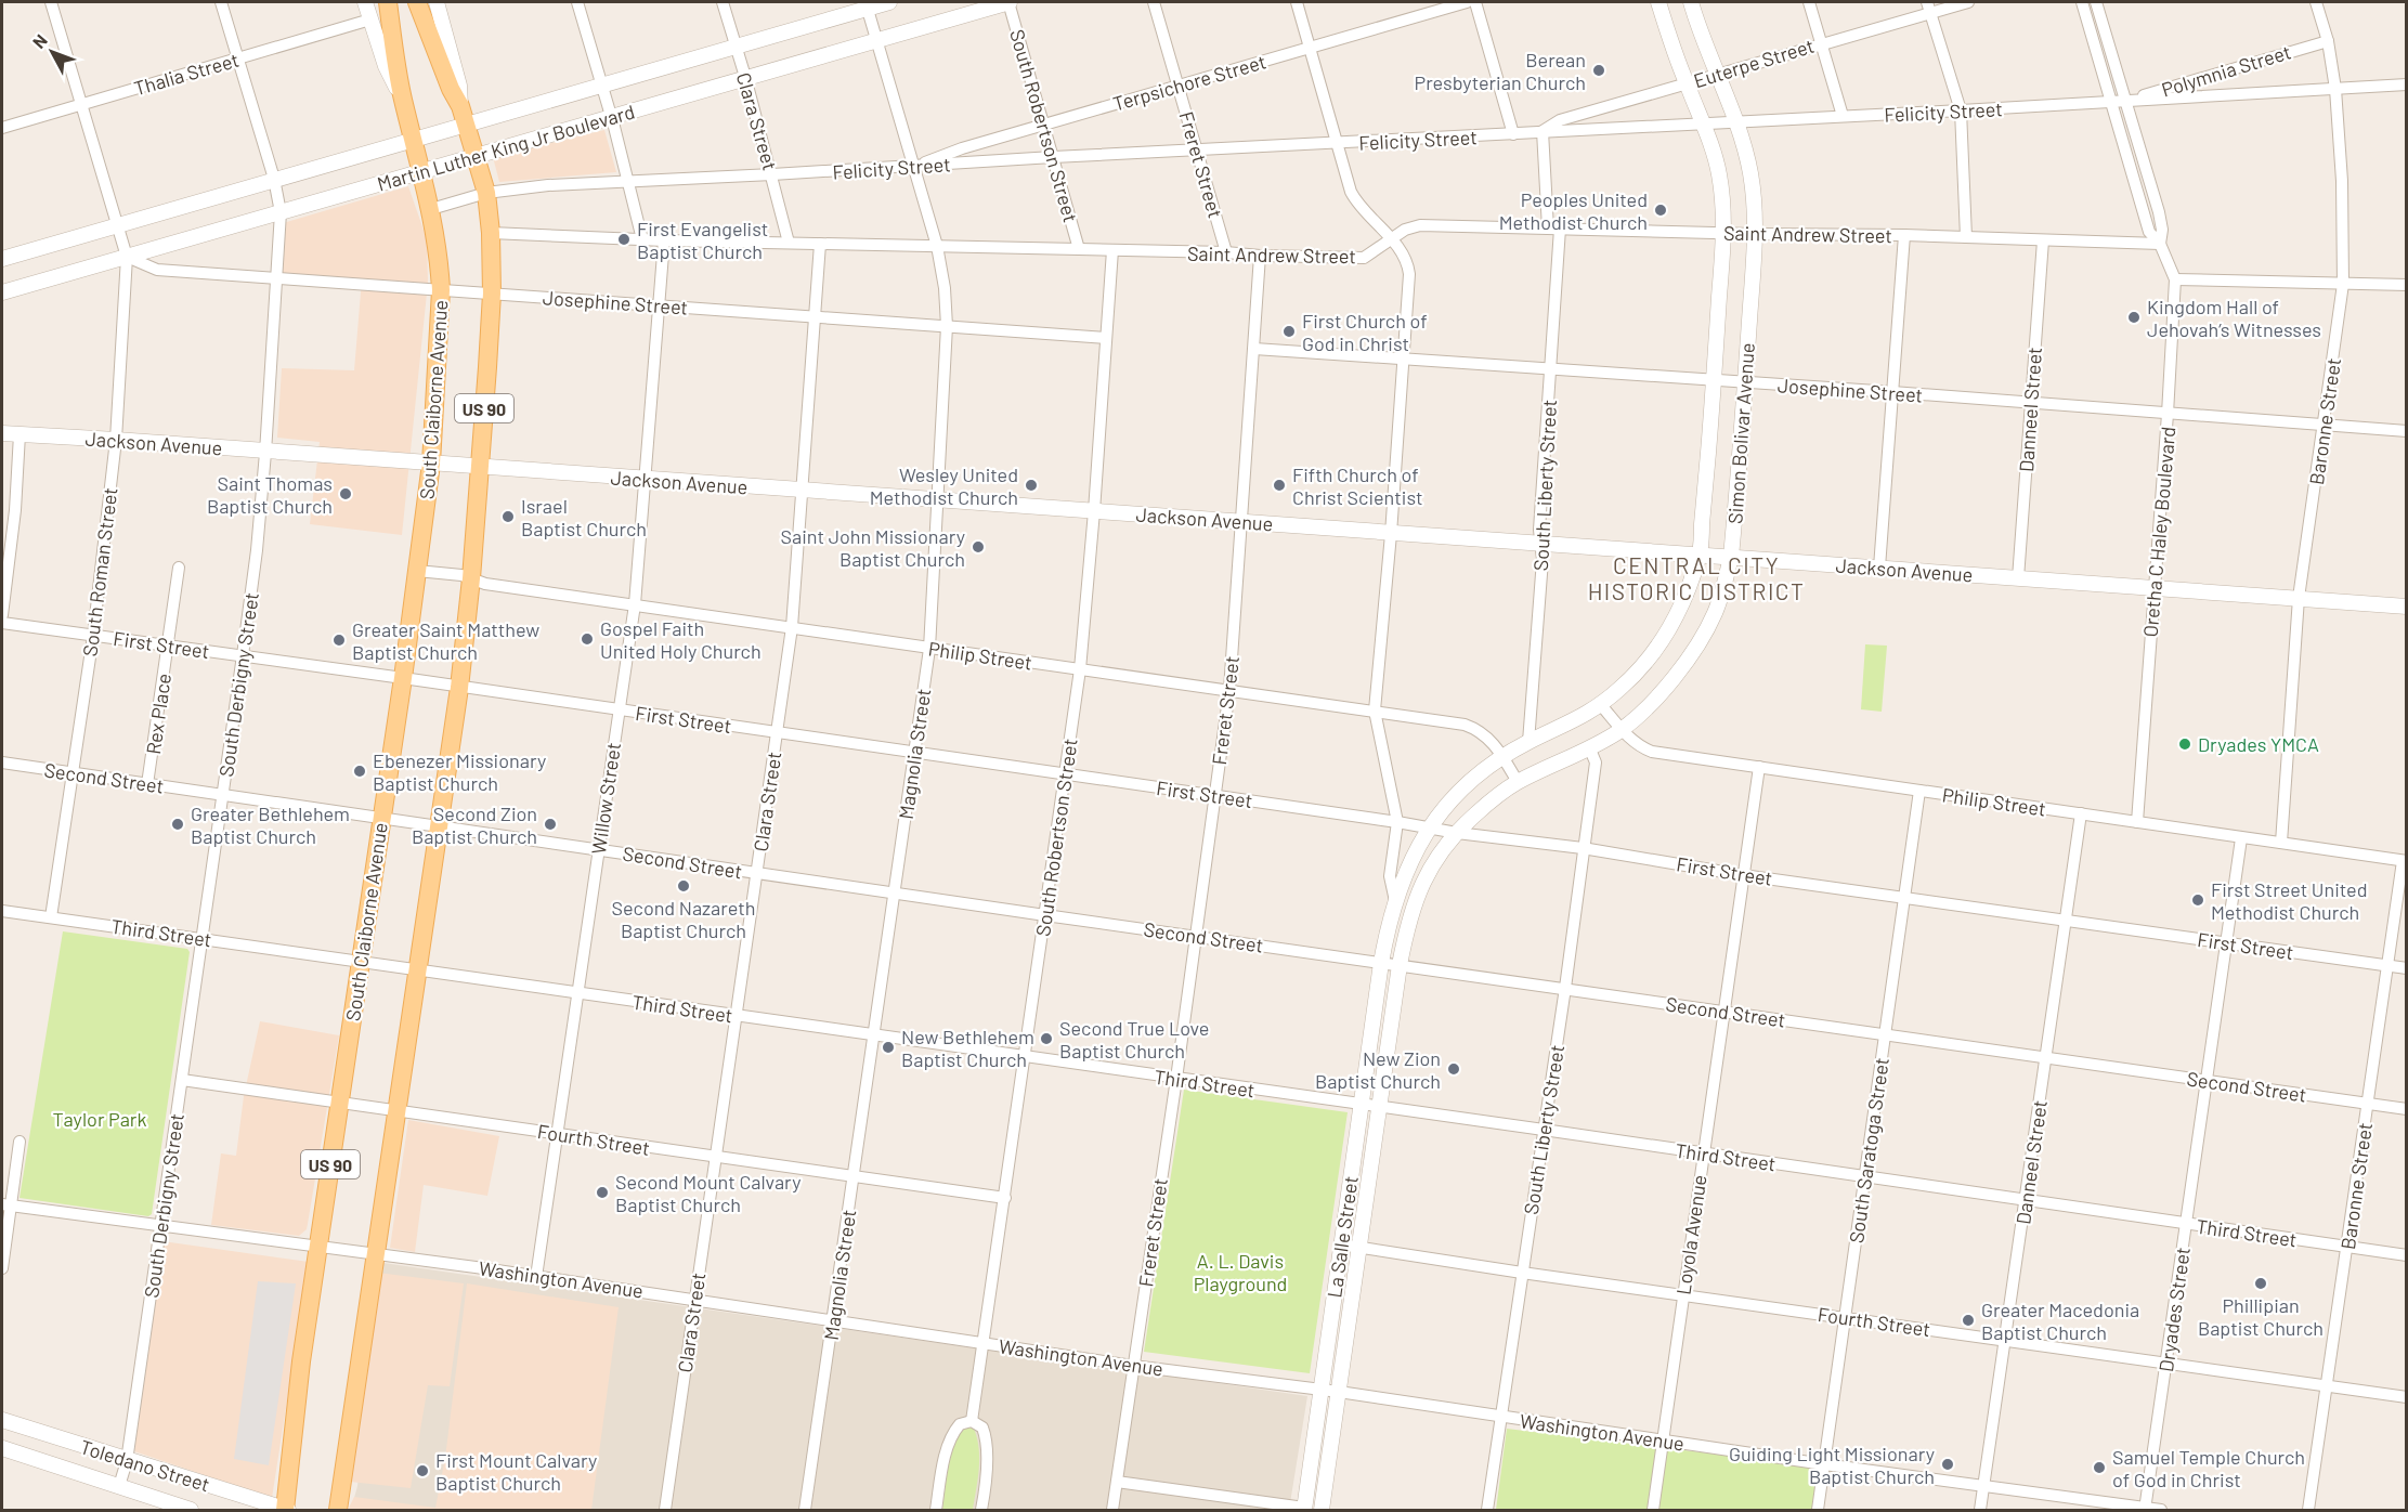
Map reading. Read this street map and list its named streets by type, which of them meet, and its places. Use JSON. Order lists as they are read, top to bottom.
{
  "streets": {
    "main road": ["South Claiborne Avenue", "US 90"],
    "street": [
      "Euterpe Street",
      "Polymnia Street",
      "Thalia Street",
      "Terpsichore Street",
      "Felicity Street",
      "Clara Street",
      "South Robertson Street",
      "Martin Luther King Jr Boulevard",
      "Freret Street",
      "Saint Andrew Street",
      "Josephine Street",
      "Danneel Street",
      "Baronne Street",
      "Simon Bolivar Avenue",
      "Jackson Avenue",
      "South Liberty Street",
      "Oretha C Haley Boulevard",
      "South Roman Street",
      "First Street",
      "Philip Street",
      "South Derbigny Street",
      "Rex Place",
      "Magnolia Street",
      "Second Street",
      "Willow Street",
      "Third Street",
      "Fourth Street",
      "South Saratoga Street",
      "Loyola Avenue",
      "La Salle Street",
      "Washington Avenue",
      "Dryades Street",
      "Toledano Street"
    ]
  },
  "crossings": [
    ["Euterpe Street", "Felicity Street"],
    ["Euterpe Street", "Simon Bolivar Avenue"],
    ["Euterpe Street", "South Liberty Street"],
    ["Polymnia Street", "Felicity Street"],
    ["Polymnia Street", "Baronne Street"],
    ["Polymnia Street", "Oretha C Haley Boulevard"],
    ["Thalia Street", "South Claiborne Avenue"],
    ["Thalia Street", "South Roman Street"],
    ["Thalia Street", "South Derbigny Street"],
    ["Terpsichore Street", "Felicity Street"],
    ["Terpsichore Street", "South Robertson Street"],
    ["Terpsichore Street", "Freret Street"],
    ["Terpsichore Street", "Magnolia Street"],
    ["Felicity Street", "Clara Street"],
    ["Felicity Street", "South Robertson Street"],
    ["Felicity Street", "Freret Street"],
    ["Felicity Street", "South Claiborne Avenue"],
    ["Felicity Street", "US 90"],
    ["Felicity Street", "Baronne Street"],
    ["Felicity Street", "Simon Bolivar Avenue"],
    ["Felicity Street", "South Liberty Street"],
    ["Felicity Street", "Oretha C Haley Boulevard"],
    ["Felicity Street", "Magnolia Street"],
    ["Clara Street", "Martin Luther King Jr Boulevard"],
    ["Clara Street", "Saint Andrew Street"],
    ["Clara Street", "Josephine Street"],
    ["Clara Street", "Jackson Avenue"],
    ["Clara Street", "First Street"],
    ["Clara Street", "Philip Street"],
    ["Clara Street", "Second Street"],
    ["Clara Street", "Third Street"],
    ["Clara Street", "Fourth Street"],
    ["Clara Street", "Washington Avenue"],
    ["South Robertson Street", "Martin Luther King Jr Boulevard"],
    ["South Robertson Street", "Saint Andrew Street"],
    ["South Robertson Street", "Josephine Street"],
    ["South Robertson Street", "Jackson Avenue"],
    ["South Robertson Street", "First Street"],
    ["South Robertson Street", "Philip Street"],
    ["South Robertson Street", "Second Street"],
    ["South Robertson Street", "Third Street"],
    ["South Robertson Street", "Fourth Street"],
    ["South Robertson Street", "Washington Avenue"],
    ["Martin Luther King Jr Boulevard", "Josephine Street"],
    ["Martin Luther King Jr Boulevard", "South Claiborne Avenue"],
    ["Martin Luther King Jr Boulevard", "US 90"],
    ["Martin Luther King Jr Boulevard", "South Roman Street"],
    ["Martin Luther King Jr Boulevard", "South Derbigny Street"],
    ["Martin Luther King Jr Boulevard", "Magnolia Street"],
    ["Freret Street", "Saint Andrew Street"],
    ["Freret Street", "Josephine Street"],
    ["Freret Street", "Jackson Avenue"],
    ["Freret Street", "First Street"],
    ["Freret Street", "Philip Street"],
    ["Freret Street", "Second Street"],
    ["Freret Street", "Third Street"],
    ["Freret Street", "Washington Avenue"],
    ["Saint Andrew Street", "US 90"],
    ["Saint Andrew Street", "Danneel Street"],
    ["Saint Andrew Street", "Simon Bolivar Avenue"],
    ["Saint Andrew Street", "South Liberty Street"],
    ["Saint Andrew Street", "Oretha C Haley Boulevard"],
    ["Saint Andrew Street", "Magnolia Street"],
    ["Saint Andrew Street", "Willow Street"],
    ["Josephine Street", "South Claiborne Avenue"],
    ["Josephine Street", "US 90"],
    ["Josephine Street", "Danneel Street"],
    ["Josephine Street", "Baronne Street"],
    ["Josephine Street", "Simon Bolivar Avenue"],
    ["Josephine Street", "South Liberty Street"],
    ["Josephine Street", "Oretha C Haley Boulevard"],
    ["Josephine Street", "South Roman Street"],
    ["Josephine Street", "South Derbigny Street"],
    ["Josephine Street", "Magnolia Street"],
    ["Josephine Street", "Willow Street"],
    ["South Claiborne Avenue", "Jackson Avenue"],
    ["South Claiborne Avenue", "First Street"],
    ["South Claiborne Avenue", "Philip Street"],
    ["South Claiborne Avenue", "Second Street"],
    ["South Claiborne Avenue", "Third Street"],
    ["South Claiborne Avenue", "Fourth Street"],
    ["South Claiborne Avenue", "Washington Avenue"],
    ["South Claiborne Avenue", "Toledano Street"],
    ["US 90", "Jackson Avenue"],
    ["US 90", "First Street"],
    ["US 90", "Philip Street"],
    ["US 90", "Second Street"],
    ["US 90", "Third Street"],
    ["US 90", "Fourth Street"],
    ["US 90", "Washington Avenue"],
    ["Danneel Street", "Jackson Avenue"],
    ["Danneel Street", "First Street"],
    ["Danneel Street", "Philip Street"],
    ["Danneel Street", "Second Street"],
    ["Danneel Street", "Third Street"],
    ["Danneel Street", "Fourth Street"],
    ["Danneel Street", "Washington Avenue"],
    ["Baronne Street", "Jackson Avenue"],
    ["Baronne Street", "First Street"],
    ["Baronne Street", "Philip Street"],
    ["Baronne Street", "Second Street"],
    ["Baronne Street", "Third Street"],
    ["Baronne Street", "Fourth Street"],
    ["Simon Bolivar Avenue", "Jackson Avenue"],
    ["Simon Bolivar Avenue", "South Liberty Street"],
    ["Simon Bolivar Avenue", "First Street"],
    ["Simon Bolivar Avenue", "Philip Street"],
    ["Simon Bolivar Avenue", "Second Street"],
    ["Simon Bolivar Avenue", "La Salle Street"],
    ["Jackson Avenue", "South Liberty Street"],
    ["Jackson Avenue", "Oretha C Haley Boulevard"],
    ["Jackson Avenue", "South Roman Street"],
    ["Jackson Avenue", "South Derbigny Street"],
    ["Jackson Avenue", "Magnolia Street"],
    ["Jackson Avenue", "Willow Street"],
    ["South Liberty Street", "First Street"],
    ["South Liberty Street", "Second Street"],
    ["South Liberty Street", "Third Street"],
    ["South Liberty Street", "Fourth Street"],
    ["South Liberty Street", "Washington Avenue"],
    ["Oretha C Haley Boulevard", "Philip Street"],
    ["South Roman Street", "First Street"],
    ["South Roman Street", "Second Street"],
    ["South Roman Street", "Third Street"],
    ["First Street", "South Derbigny Street"],
    ["First Street", "Rex Place"],
    ["First Street", "Magnolia Street"],
    ["First Street", "Willow Street"],
    ["First Street", "South Saratoga Street"],
    ["First Street", "Loyola Avenue"],
    ["First Street", "Dryades Street"],
    ["Philip Street", "Magnolia Street"],
    ["Philip Street", "Willow Street"],
    ["Philip Street", "South Saratoga Street"],
    ["Philip Street", "Loyola Avenue"],
    ["Philip Street", "Dryades Street"],
    ["South Derbigny Street", "Second Street"],
    ["South Derbigny Street", "Third Street"],
    ["South Derbigny Street", "Fourth Street"],
    ["South Derbigny Street", "Washington Avenue"],
    ["South Derbigny Street", "Toledano Street"],
    ["Rex Place", "Second Street"],
    ["Magnolia Street", "Second Street"],
    ["Magnolia Street", "Third Street"],
    ["Magnolia Street", "Fourth Street"],
    ["Magnolia Street", "Washington Avenue"],
    ["Second Street", "Willow Street"],
    ["Second Street", "South Saratoga Street"],
    ["Second Street", "Loyola Avenue"],
    ["Second Street", "La Salle Street"],
    ["Second Street", "Dryades Street"],
    ["Willow Street", "Third Street"],
    ["Willow Street", "Fourth Street"],
    ["Willow Street", "Washington Avenue"],
    ["Third Street", "South Saratoga Street"],
    ["Third Street", "Loyola Avenue"],
    ["Third Street", "La Salle Street"],
    ["Third Street", "Dryades Street"],
    ["Fourth Street", "South Saratoga Street"],
    ["Fourth Street", "Loyola Avenue"],
    ["Fourth Street", "La Salle Street"],
    ["Fourth Street", "Dryades Street"],
    ["South Saratoga Street", "Washington Avenue"],
    ["Loyola Avenue", "Washington Avenue"],
    ["La Salle Street", "Washington Avenue"],
    ["Washington Avenue", "Dryades Street"]
  ],
  "districts": ["CENTRAL CITY HISTORIC DISTRICT"],
  "parks": ["Taylor Park", "A. L. Davis Playground"],
  "places": [
    "Berean Presbyterian Church",
    "Peoples United Methodist Church",
    "First Evangelist Baptist Church",
    "Kingdom Hall of Jehovah’s Witnesses",
    "First Church of God in Christ",
    "Wesley United Methodist Church",
    "Fifth Church of Christ Scientist",
    "Saint Thomas Baptist Church",
    "Israel Baptist Church",
    "Saint John Missionary Baptist Church",
    "Gospel Faith United Holy Church",
    "Greater Saint Matthew Baptist Church",
    "Dryades YMCA",
    "Ebenezer Missionary Baptist Church",
    "Greater Bethlehem Baptist Church",
    "Second Zion Baptist Church",
    "Second Nazareth Baptist Church",
    "First Street United Methodist Church",
    "Second True Love Baptist Church",
    "New Bethlehem Baptist Church",
    "New Zion Baptist Church",
    "Second Mount Calvary Baptist Church",
    "Phillipian Baptist Church",
    "Greater Macedonia Baptist Church",
    "Guiding Light Missionary Baptist Church",
    "Samuel Temple Church of God in Christ",
    "First Mount Calvary Baptist Church"
  ],
  "north": "top left"
}
